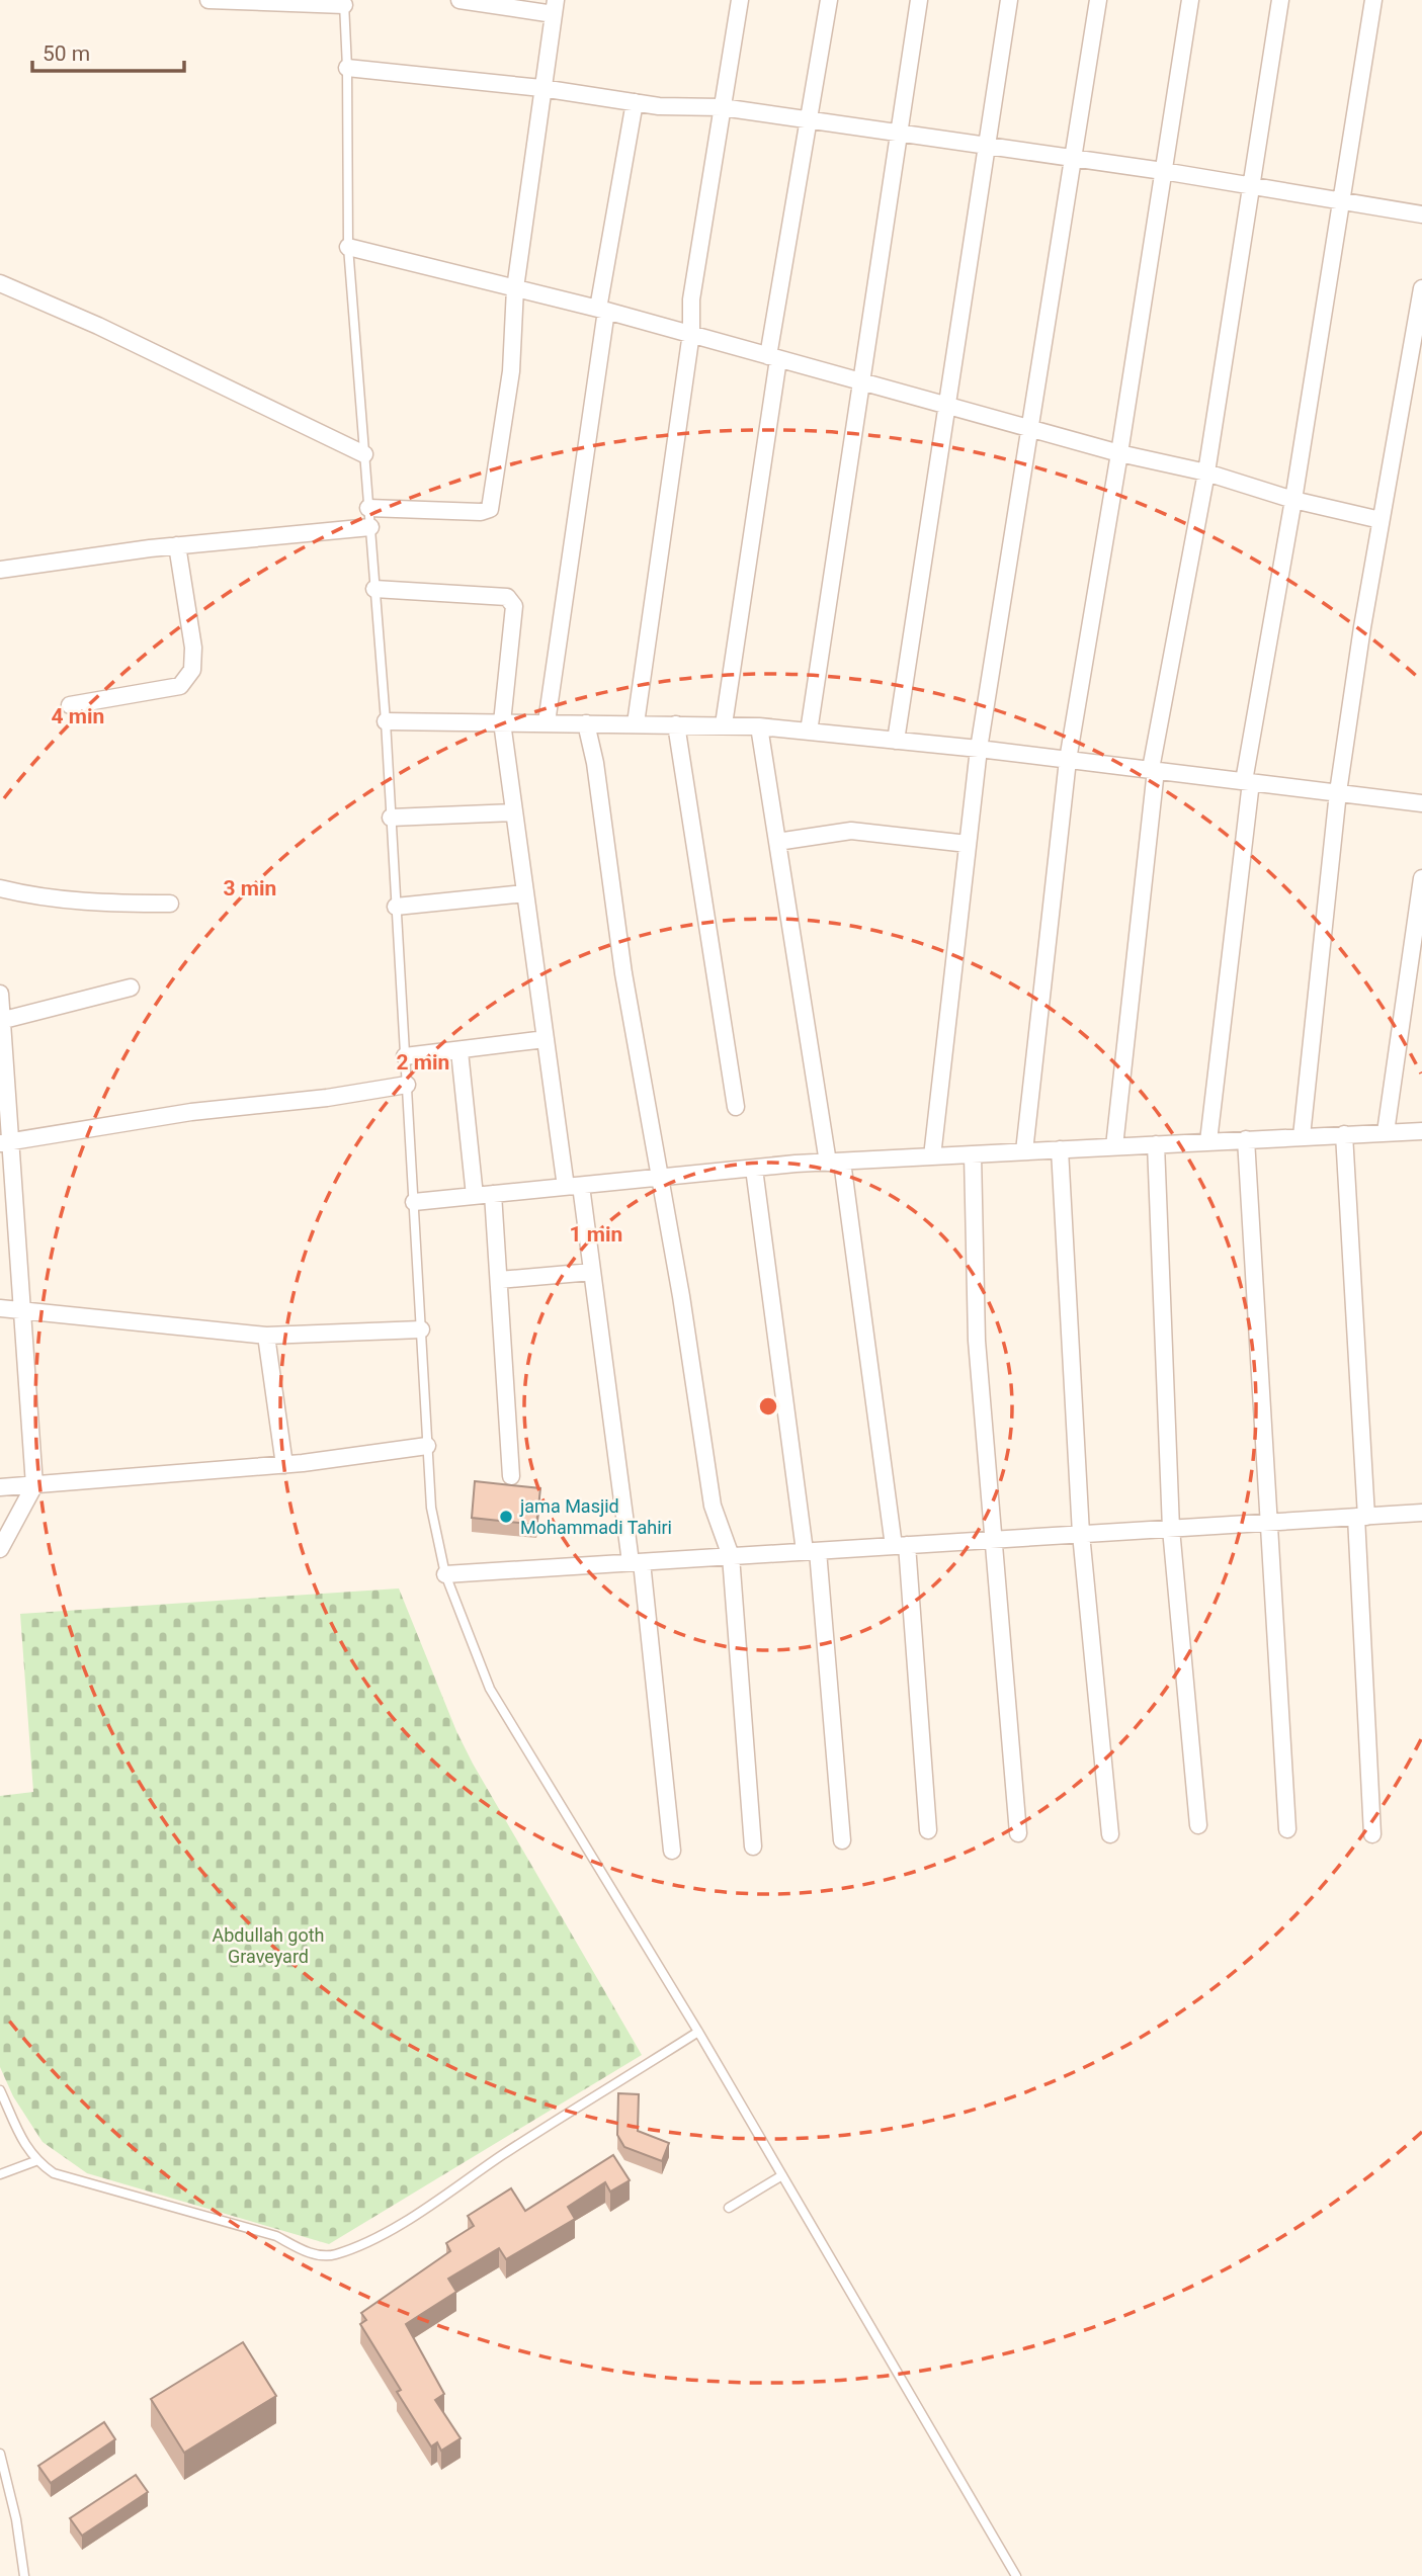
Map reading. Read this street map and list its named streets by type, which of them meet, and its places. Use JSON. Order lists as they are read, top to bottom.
{
  "parks": ["Abdullah goth Graveyard"],
  "places": ["jama Masjid Mohammadi Tahiri"],
  "scale_bar": "50 m",
  "rings": [
    "4 min",
    "3 min",
    "2 min",
    "1 min"
  ]
}
